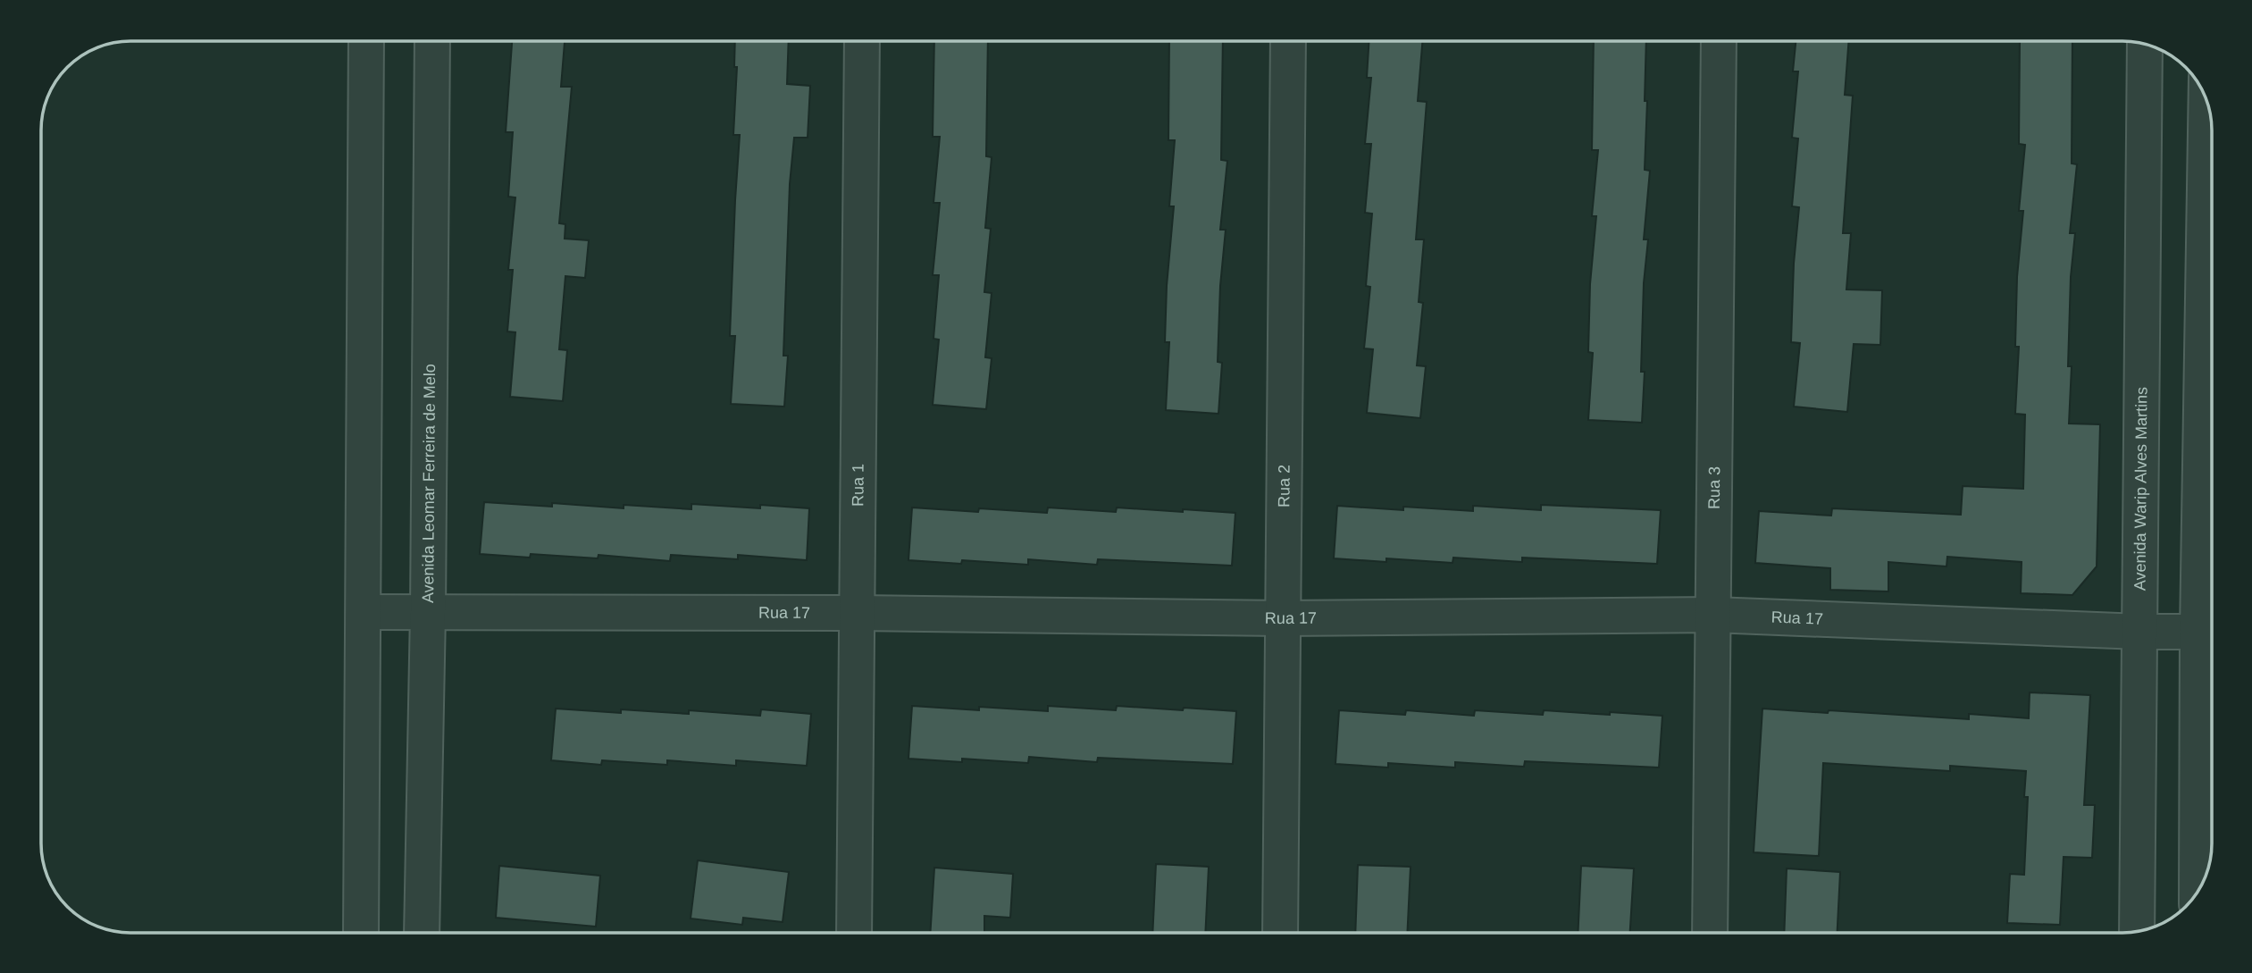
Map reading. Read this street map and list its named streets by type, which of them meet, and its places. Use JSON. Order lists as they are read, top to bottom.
{
  "streets": {
    "street": [
      "Avenida Leomar Ferreira de Melo",
      "Rua 1",
      "Rua 2",
      "Avenida Warip Alves Martins",
      "Rua 3",
      "Rua 17"
    ]
  },
  "crossings": [
    ["Avenida Leomar Ferreira de Melo", "Rua 17"],
    ["Rua 1", "Rua 17"],
    ["Rua 2", "Rua 17"],
    ["Avenida Warip Alves Martins", "Rua 17"],
    ["Rua 3", "Rua 17"]
  ]
}
